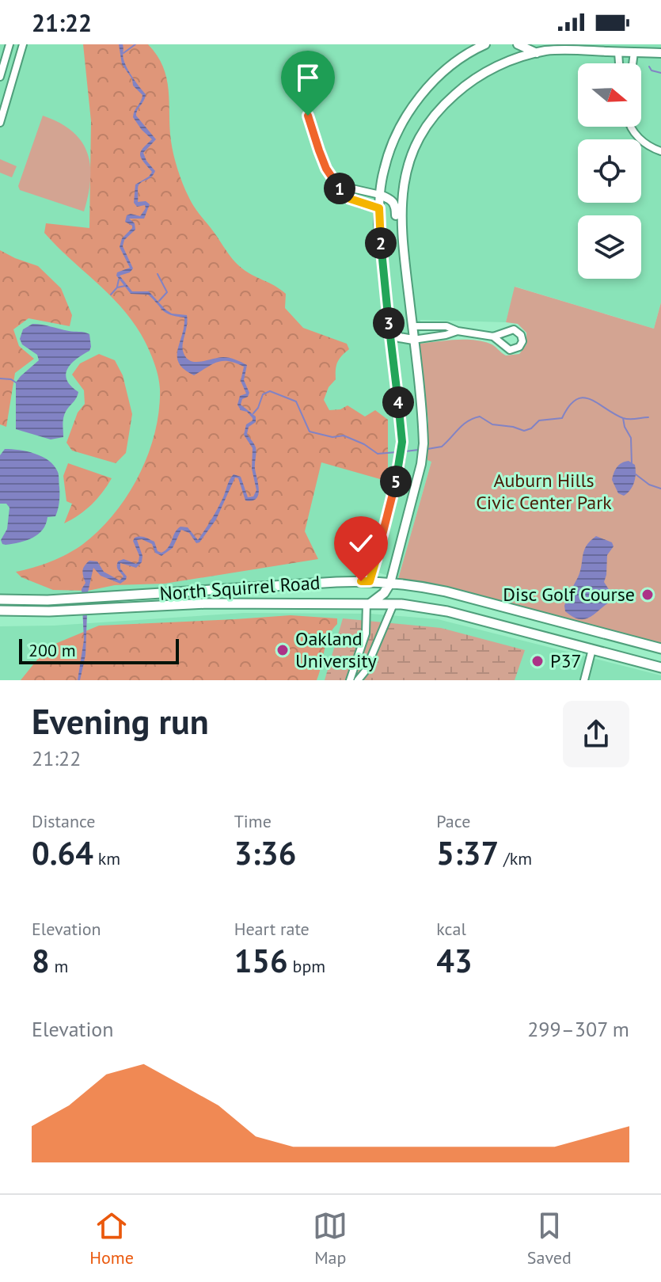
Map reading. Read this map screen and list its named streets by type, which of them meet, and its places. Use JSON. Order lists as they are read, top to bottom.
{
  "streets": {
    "main road": ["North Squirrel Road"]
  },
  "parks": ["Auburn Hills Civic Center Park"],
  "places": ["Disc Golf Course", "Oakland University", "P37"],
  "scale_bar": "200 m",
  "north": "right",
  "page": {
    "status": "21:22",
    "pins": [
      "1",
      "2",
      "3",
      "4",
      "5"
    ],
    "scale": "200 m",
    "heading": ["Evening run", "21:22"],
    "stats": [
      ["Distance", "0.64 km"],
      ["Time", "3:36"],
      ["Pace", "5:37 /km"],
      ["Elevation", "8 m"],
      ["Heart rate", "156 bpm"],
      ["kcal", "43"]
    ],
    "chart": ["Elevation", "299–307 m"],
    "tabs": ["Home", "Map", "Saved"]
  }
}
